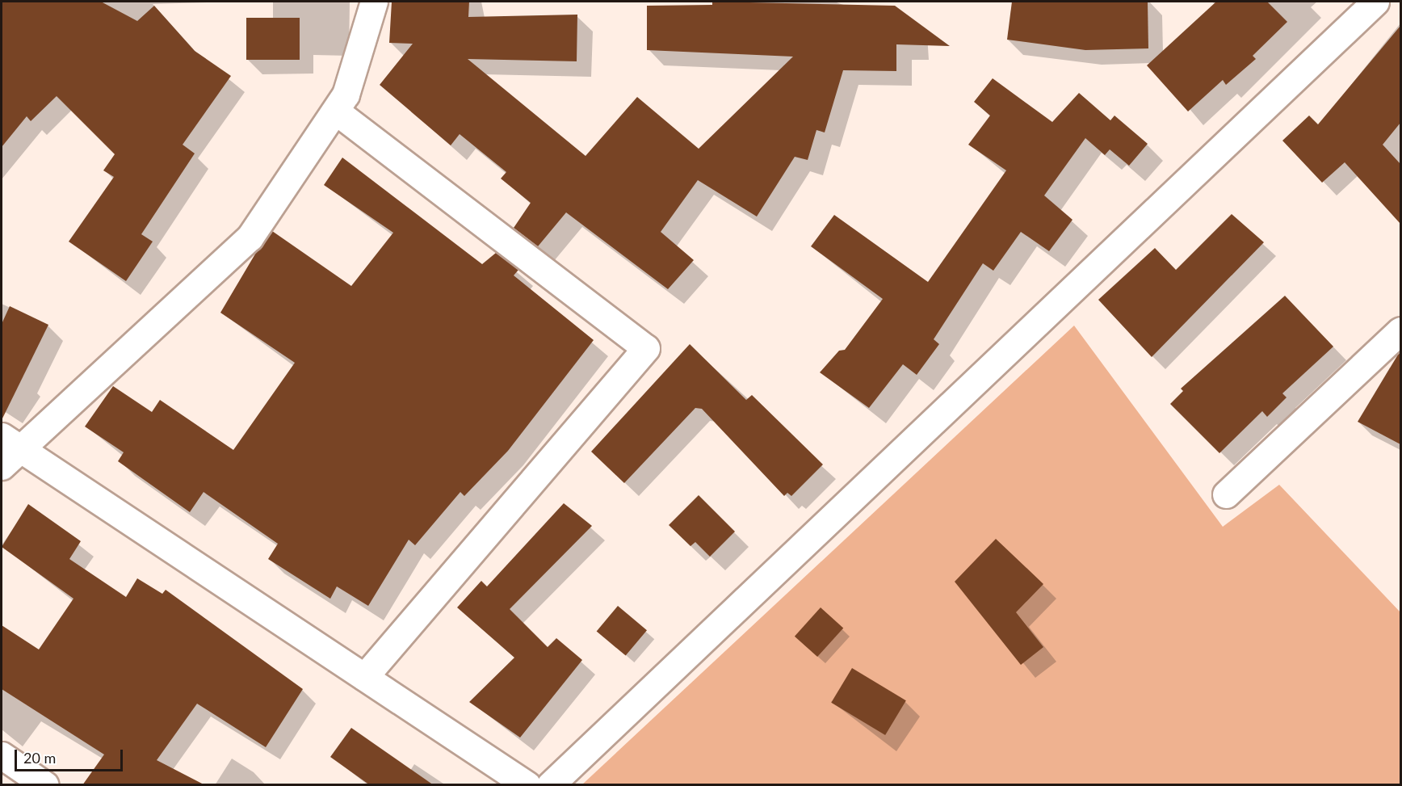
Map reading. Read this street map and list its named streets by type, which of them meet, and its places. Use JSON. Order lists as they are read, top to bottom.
{
  "scale_bar": "20 m"
}
